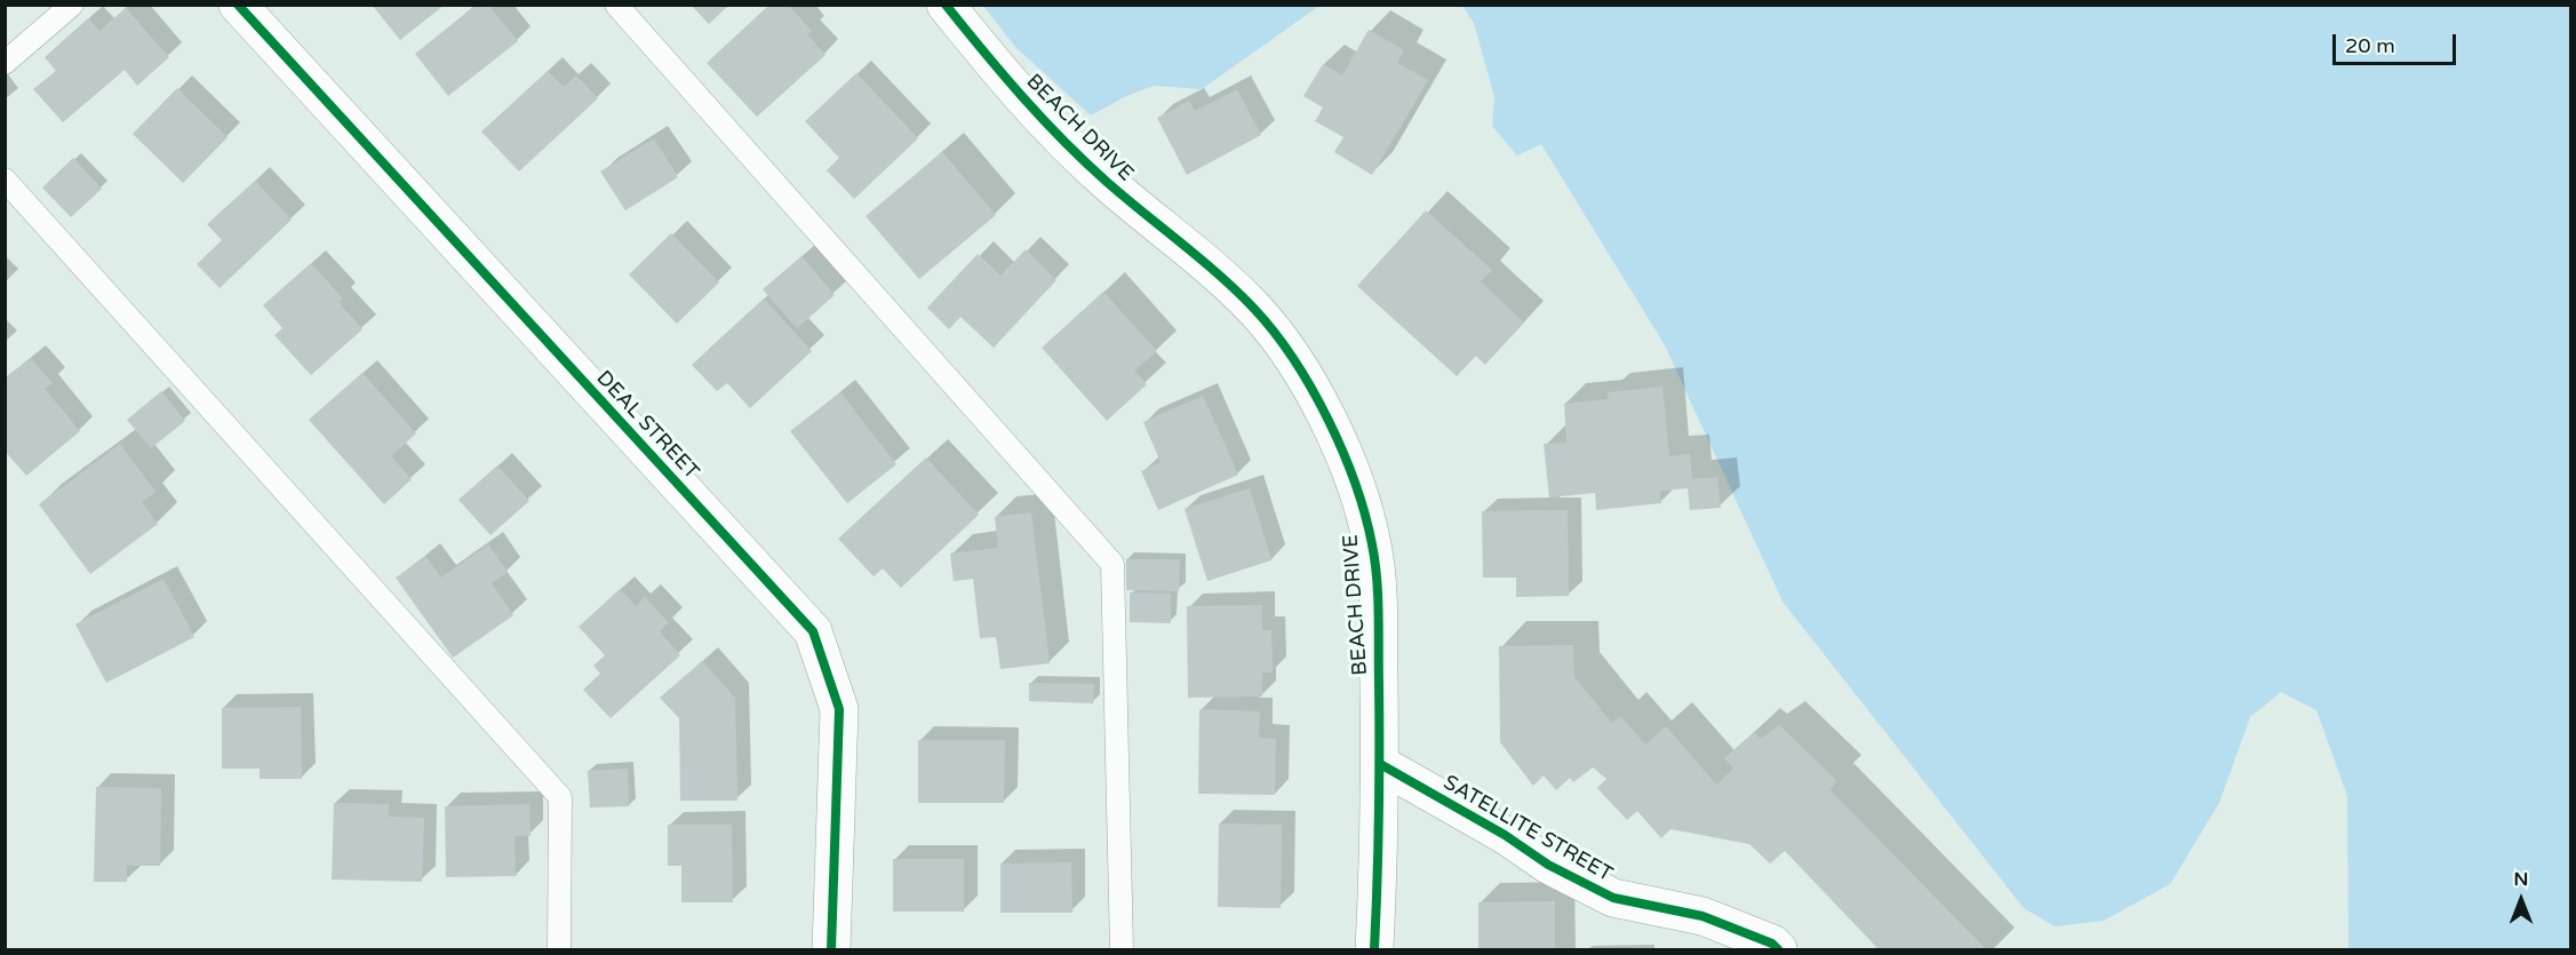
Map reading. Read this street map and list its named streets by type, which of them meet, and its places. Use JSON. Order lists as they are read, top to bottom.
{
  "streets": {
    "street": ["BEACH DRIVE", "DEAL STREET", "SATELLITE STREET"]
  },
  "crossings": [
    ["BEACH DRIVE", "SATELLITE STREET"]
  ],
  "scale_bar": "20 m",
  "north": "top"
}
